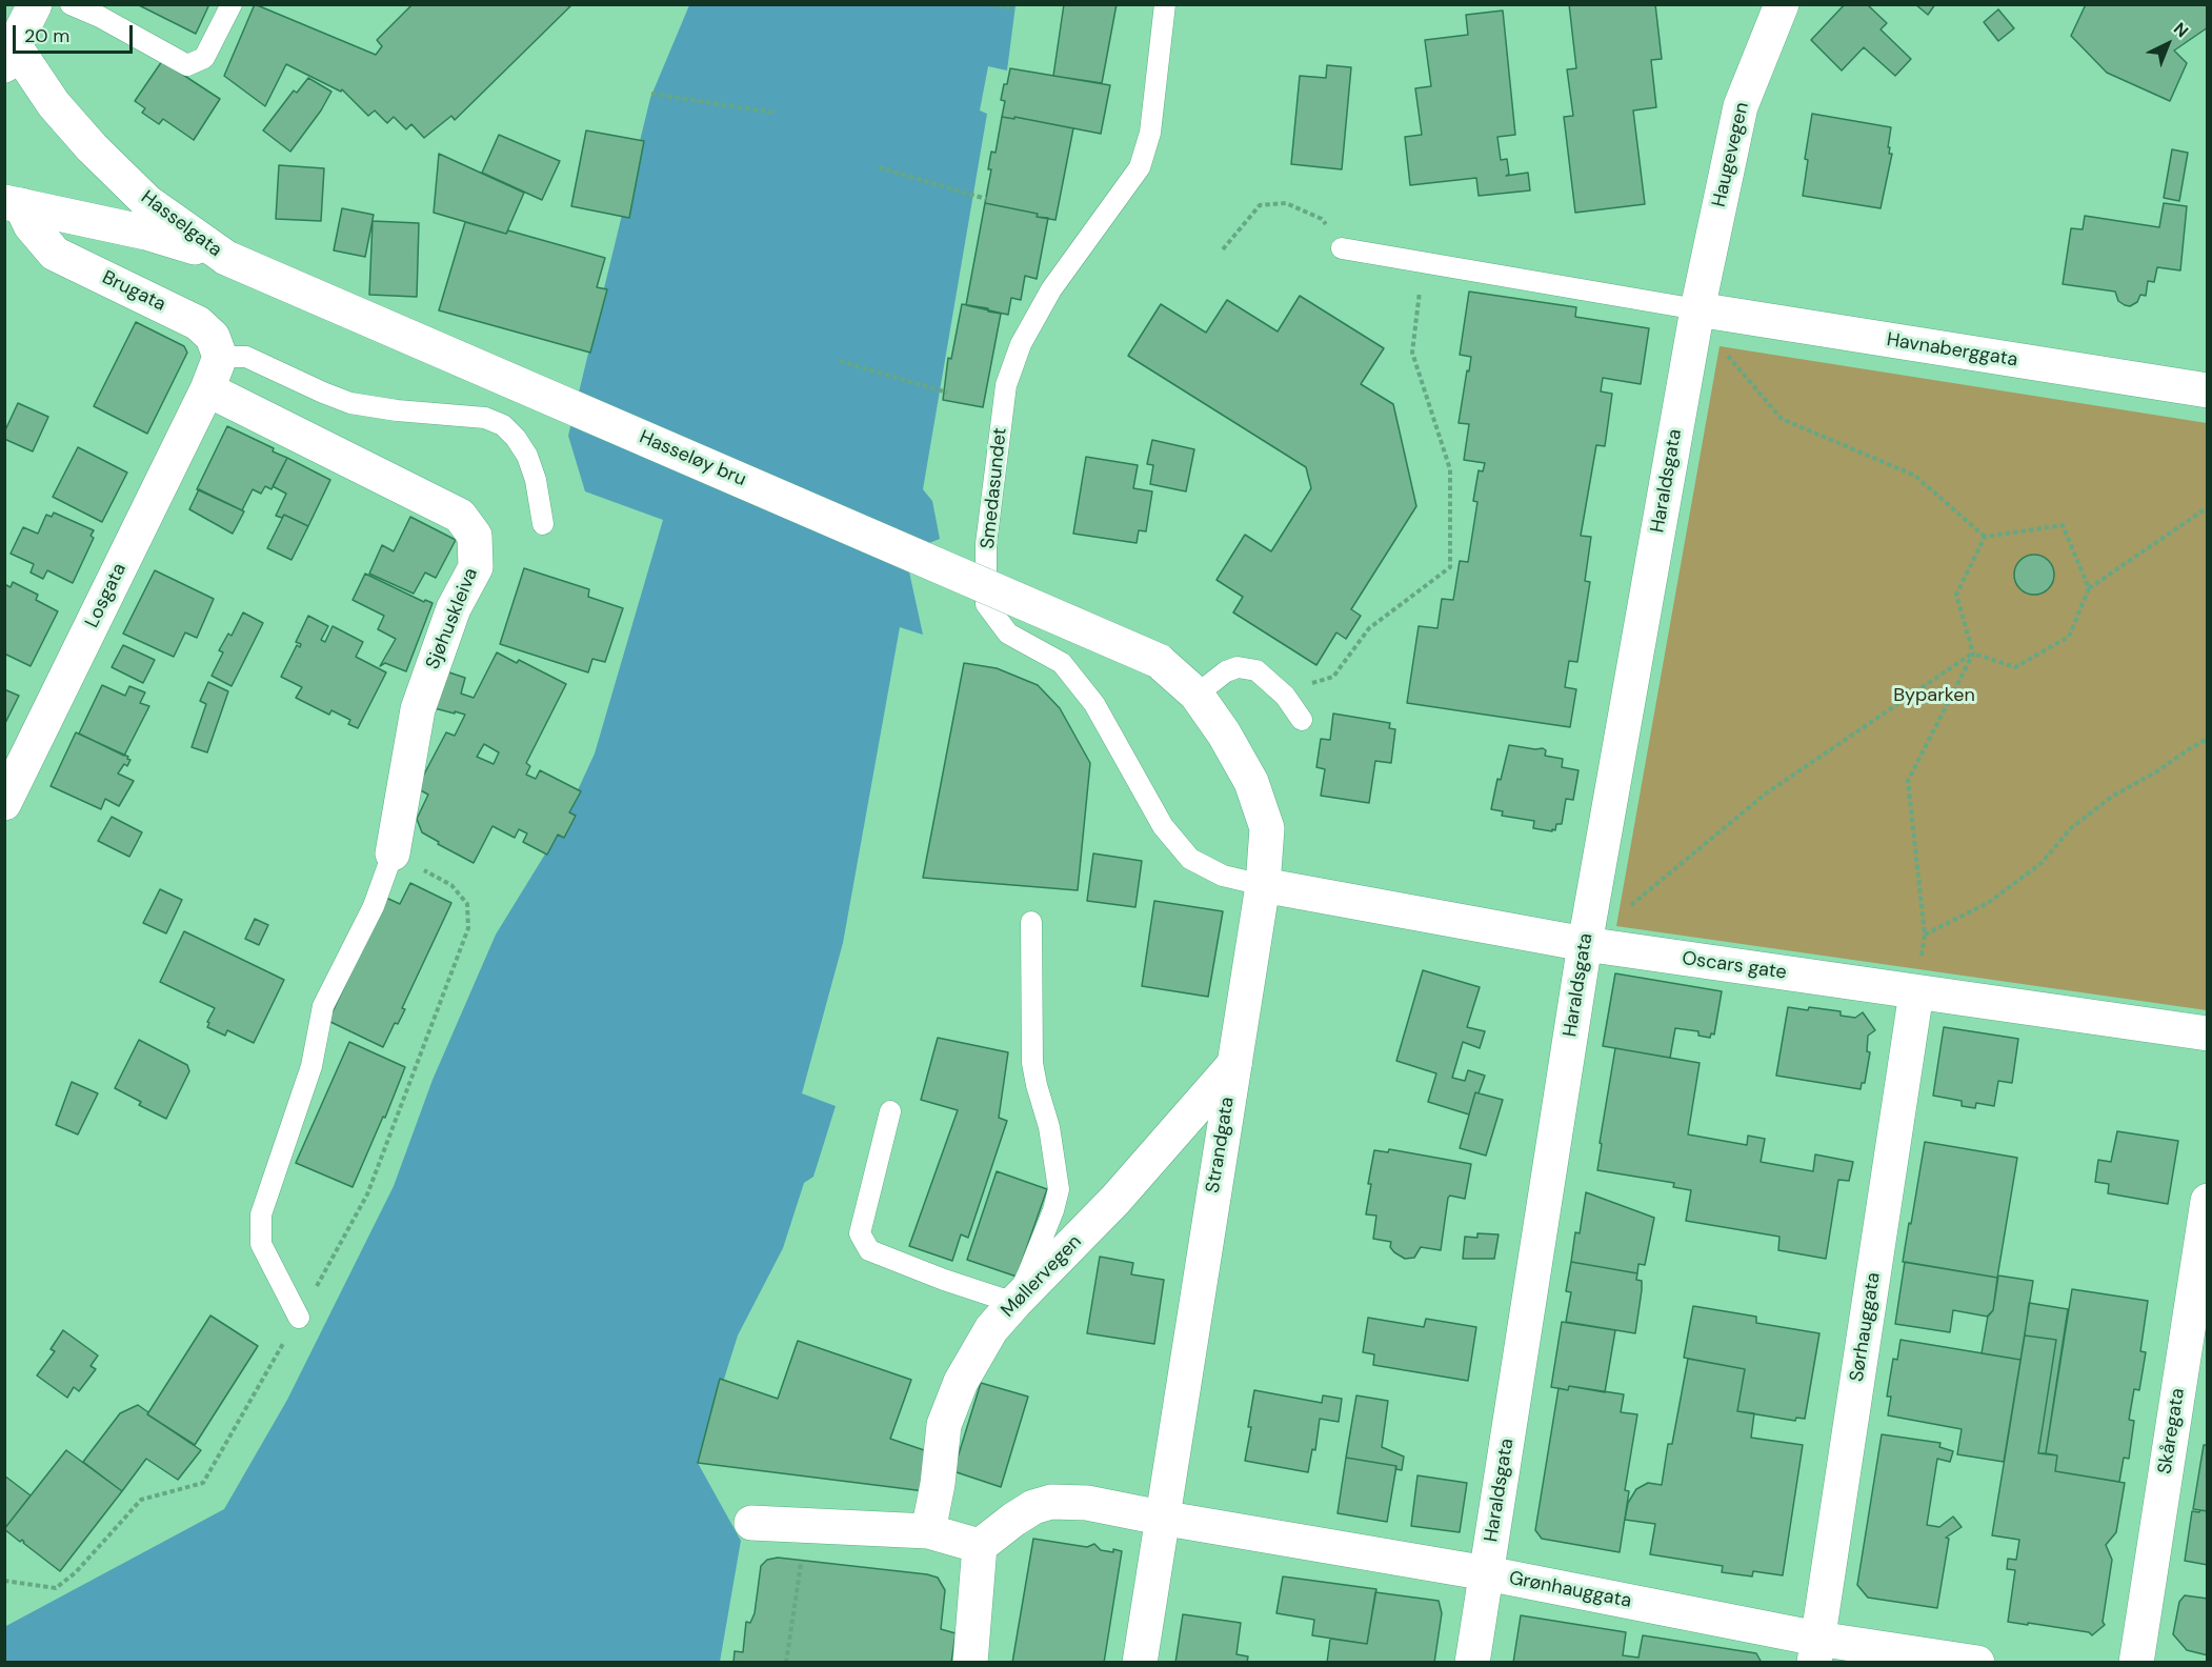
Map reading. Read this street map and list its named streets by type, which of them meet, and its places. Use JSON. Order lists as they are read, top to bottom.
{
  "streets": {
    "street": [
      "Haugevegen",
      "Hasselgata",
      "Brugata",
      "Havnaberggata",
      "Hasseløy bru",
      "Haraldsgata",
      "Losgata",
      "Sjøhuskleiva",
      "Oscars gate",
      "Strandgata",
      "Møllervegen",
      "Sørhauggata",
      "Skåregata",
      "Grønhauggata"
    ],
    "lane": ["Smedasundet"]
  },
  "crossings": [
    ["Haugevegen", "Havnaberggata"],
    ["Haugevegen", "Haraldsgata"],
    ["Hasselgata", "Brugata"],
    ["Hasselgata", "Hasseløy bru"],
    ["Havnaberggata", "Haraldsgata"],
    ["Hasseløy bru", "Strandgata"],
    ["Haraldsgata", "Oscars gate"],
    ["Haraldsgata", "Grønhauggata"],
    ["Smedasundet", "Oscars gate"],
    ["Smedasundet", "Strandgata"],
    ["Losgata", "Sjøhuskleiva"],
    ["Oscars gate", "Strandgata"],
    ["Oscars gate", "Sørhauggata"],
    ["Strandgata", "Møllervegen"],
    ["Strandgata", "Grønhauggata"],
    ["Sørhauggata", "Grønhauggata"]
  ],
  "parks": ["Byparken"],
  "scale_bar": "20 m",
  "north": "top right"
}
